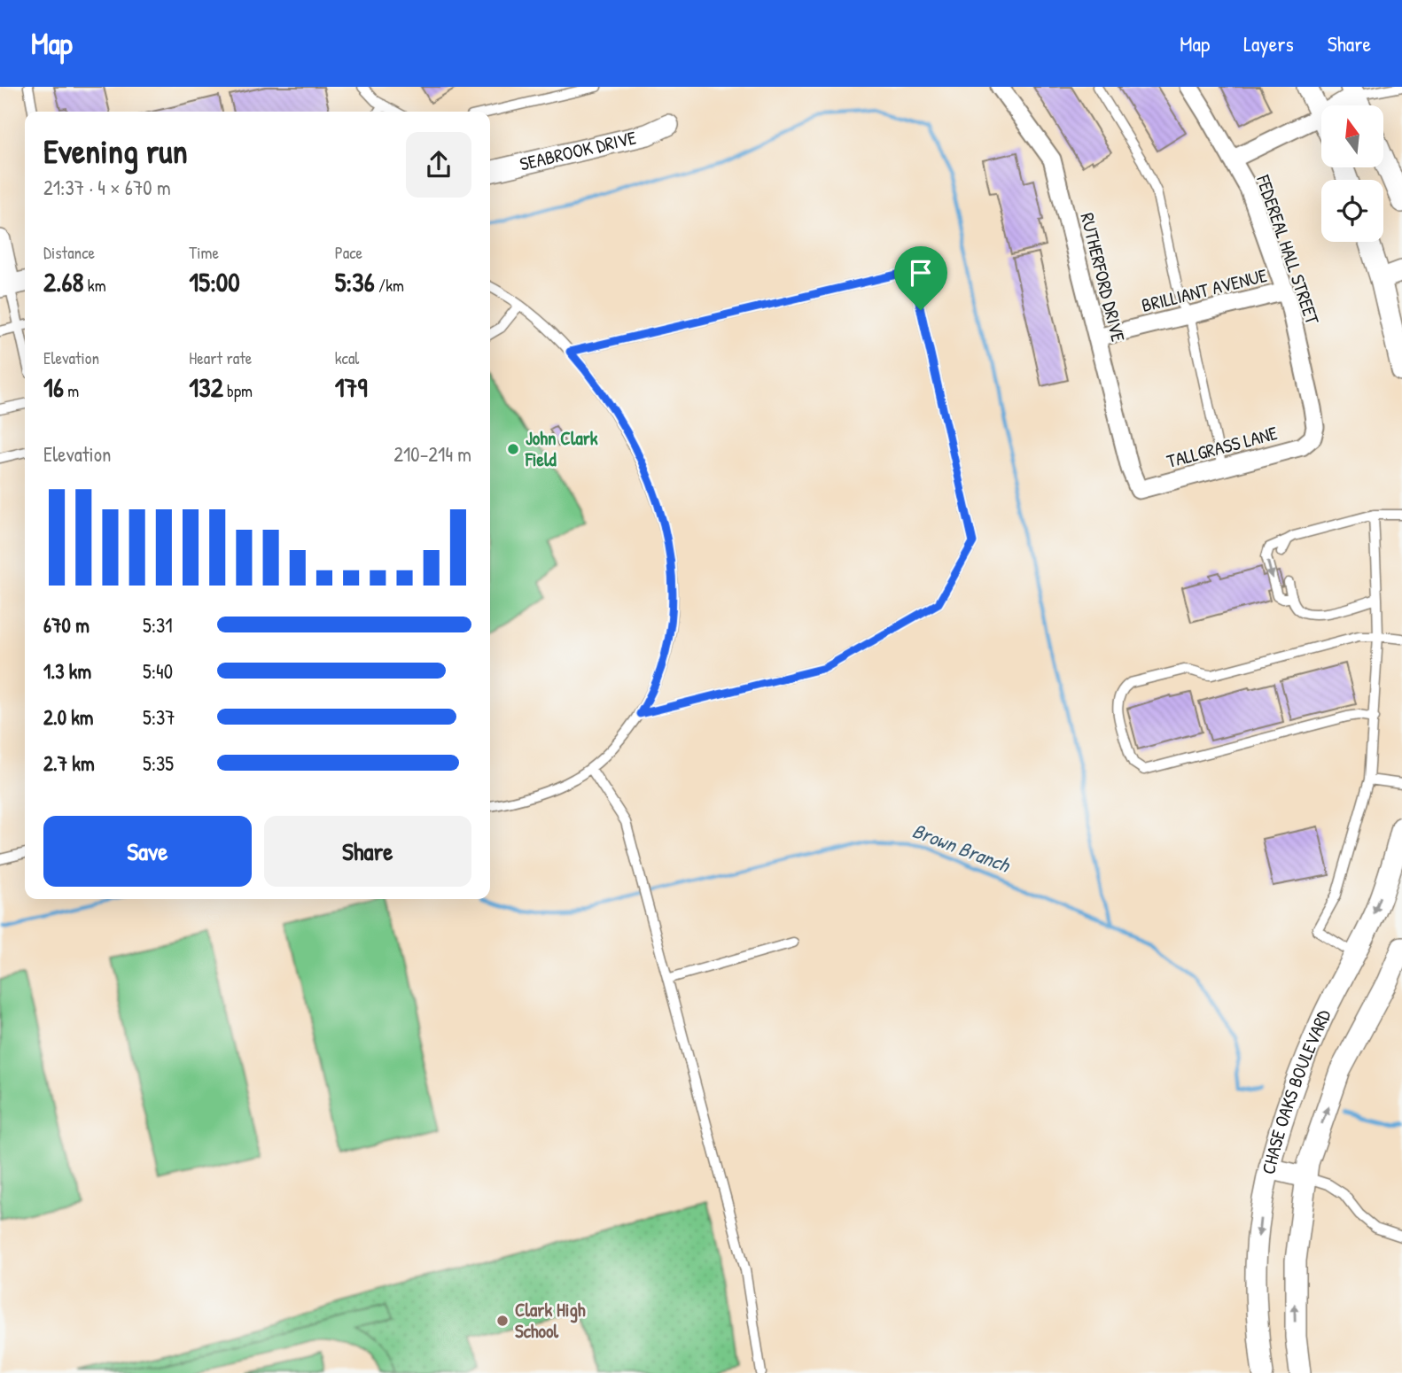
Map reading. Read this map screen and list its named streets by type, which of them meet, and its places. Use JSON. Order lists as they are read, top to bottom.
{
  "streets": {
    "street": [
      "SEABROOK DRIVE",
      "FEDEREAL HALL STREET",
      "RUTHERFORD DRIVE",
      "BRILLIANT AVENUE",
      "TALLGRASS LANE",
      "CHASE OAKS BOULEVARD"
    ]
  },
  "crossings": [
    ["FEDEREAL HALL STREET", "BRILLIANT AVENUE"],
    ["FEDEREAL HALL STREET", "TALLGRASS LANE"],
    ["RUTHERFORD DRIVE", "BRILLIANT AVENUE"],
    ["RUTHERFORD DRIVE", "TALLGRASS LANE"]
  ],
  "water": ["Brown Branch"],
  "places": ["John Clark Field", "Clark High School"],
  "north": "top",
  "page": {
    "header": "Map",
    "nav": ["Map", "Layers", "Share"],
    "heading": ["Evening run", "21:37 · 4 × 670 m"],
    "stats": [
      ["Distance", "2.68 km"],
      ["Time", "15:00"],
      ["Pace", "5:36 /km"],
      ["Elevation", "16 m"],
      ["Heart rate", "132 bpm"],
      ["kcal", "179"]
    ],
    "chart": ["Elevation", "210–214 m"],
    "list": [
      {
        "name": "670 m",
        "note": "5:31"
      },
      {
        "name": "1.3 km",
        "note": "5:40"
      },
      {
        "name": "2.0 km",
        "note": "5:37"
      },
      {
        "name": "2.7 km",
        "note": "5:35"
      }
    ],
    "buttons": ["Save", "Share"]
  }
}
